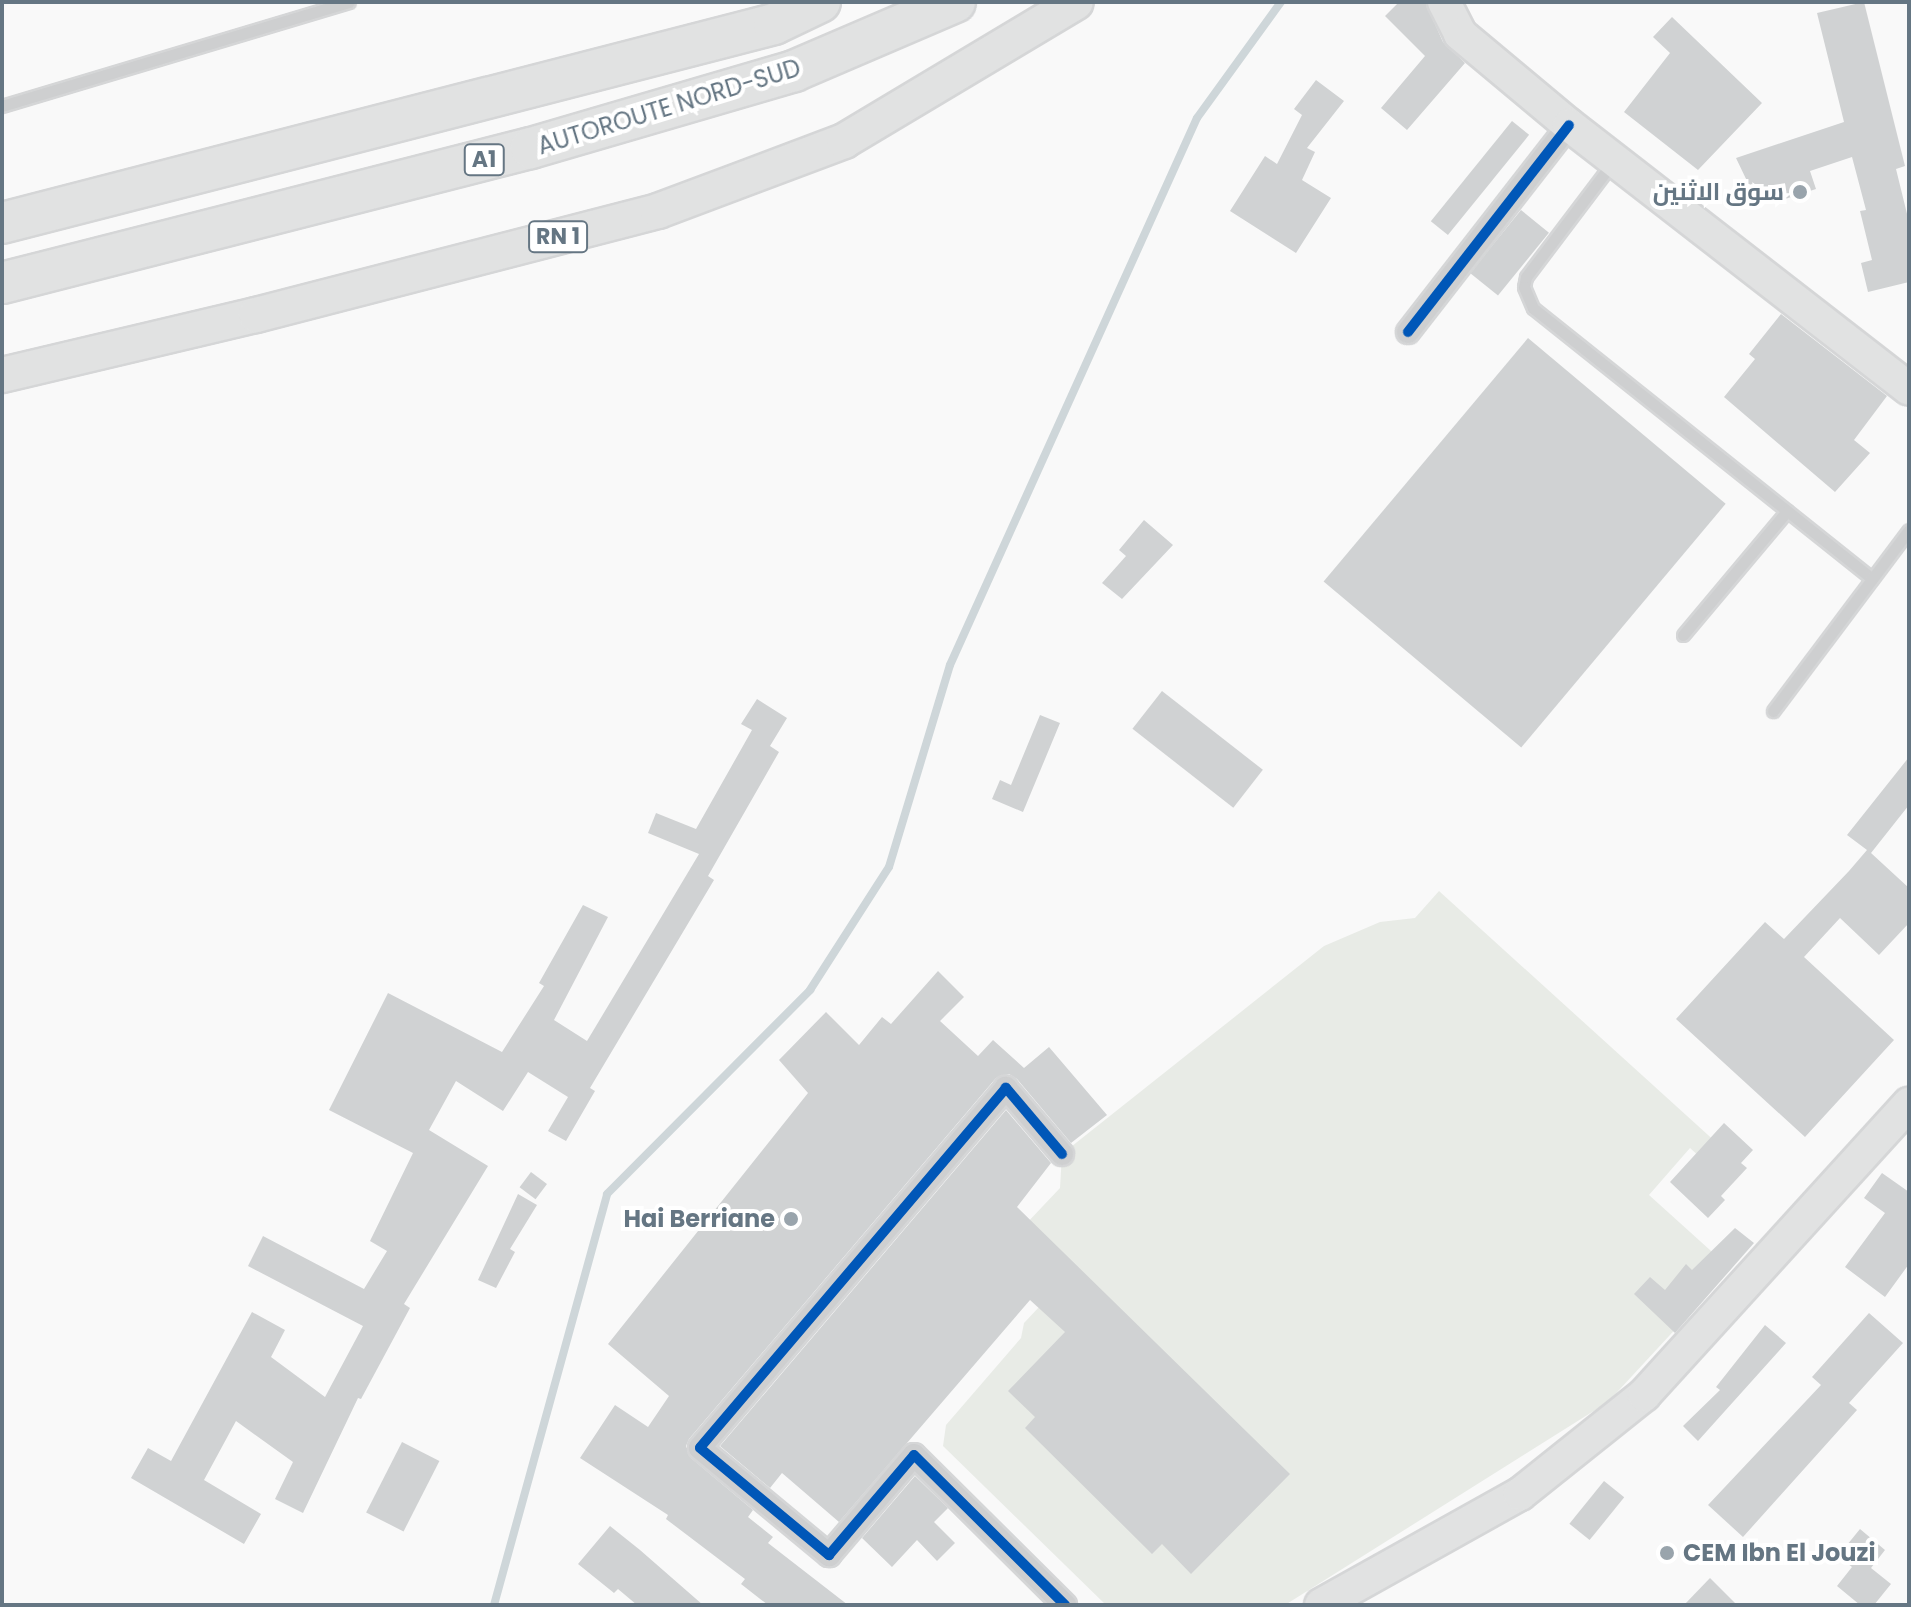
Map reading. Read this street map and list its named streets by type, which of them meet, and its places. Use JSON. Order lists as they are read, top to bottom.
{
  "streets": {
    "highway": ["AUTOROUTE NORD-SUD", "A1"],
    "main road": ["RN 1"]
  },
  "places": ["ﺳﻮق اﻻﺛﻨﻴﻦ", "Hai Berriane", "CEM Ibn El Jouzi"]
}
